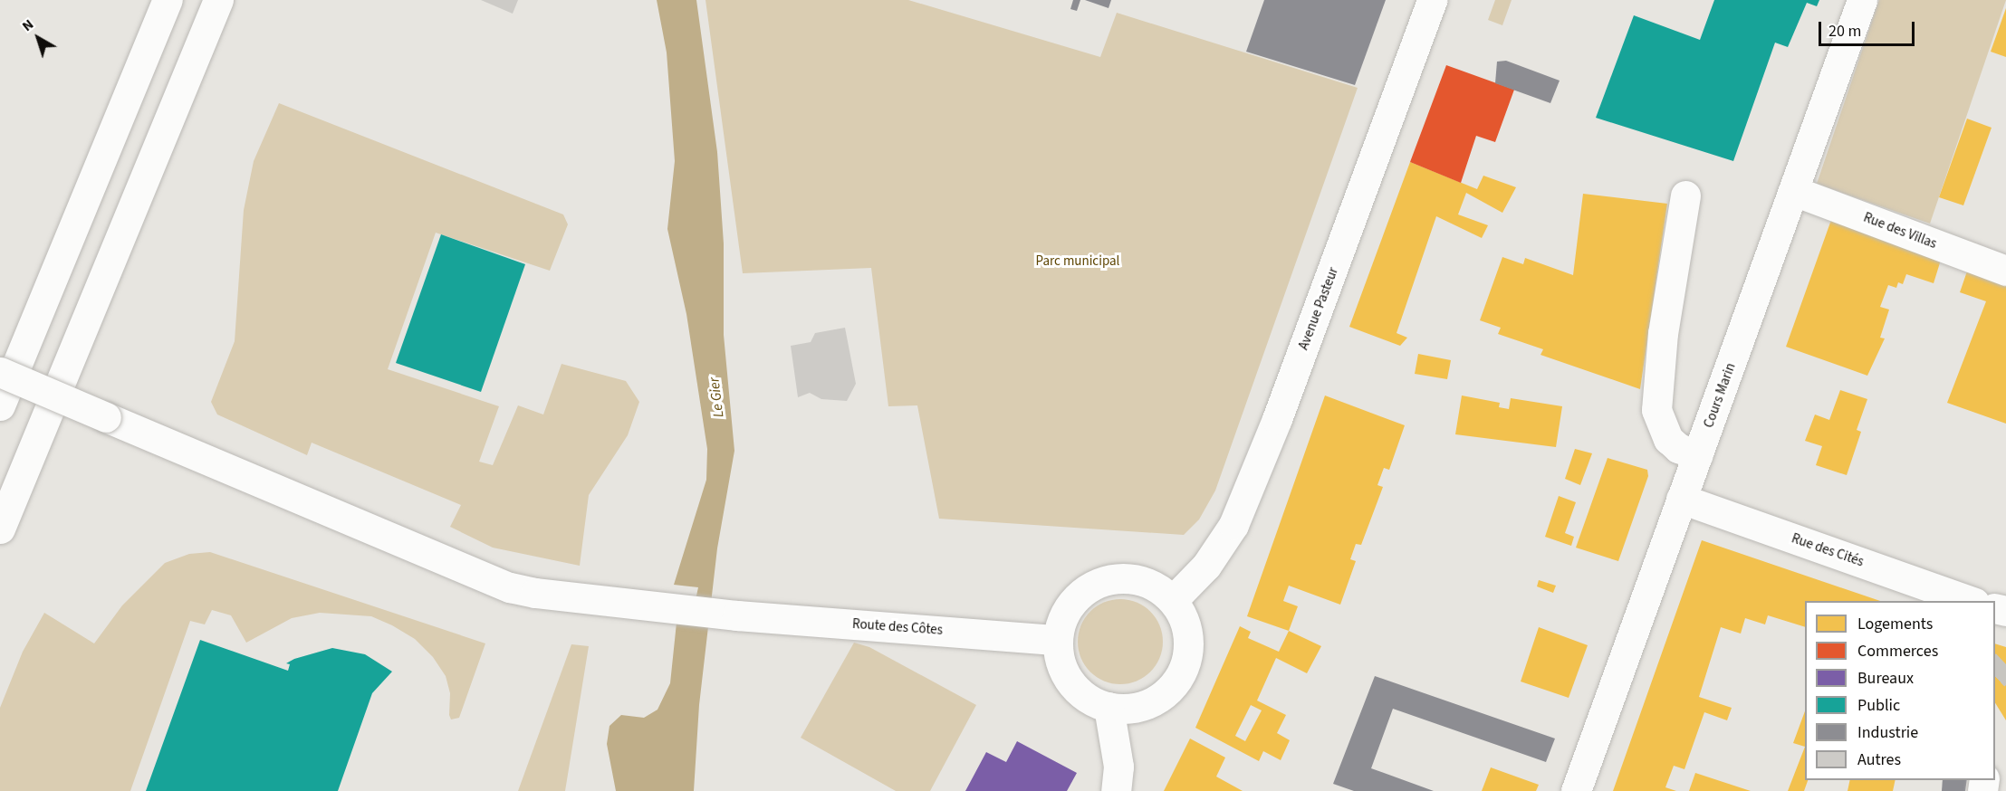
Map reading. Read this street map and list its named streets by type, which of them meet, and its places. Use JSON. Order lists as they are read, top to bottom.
{
  "streets": {
    "main road": [
      "Rue des Villas",
      "Avenue Pasteur",
      "Cours Marin",
      "Rue des Cités",
      "Route des Côtes"
    ]
  },
  "crossings": [
    ["Rue des Villas", "Cours Marin"],
    ["Avenue Pasteur", "Route des Côtes"],
    ["Cours Marin", "Rue des Cités"]
  ],
  "water": ["Le Gier"],
  "parks": ["Parc municipal"],
  "legend": [
    "Logements",
    "Commerces",
    "Bureaux",
    "Public",
    "Industrie",
    "Autres"
  ],
  "scale_bar": "20 m",
  "north": "top left"
}
